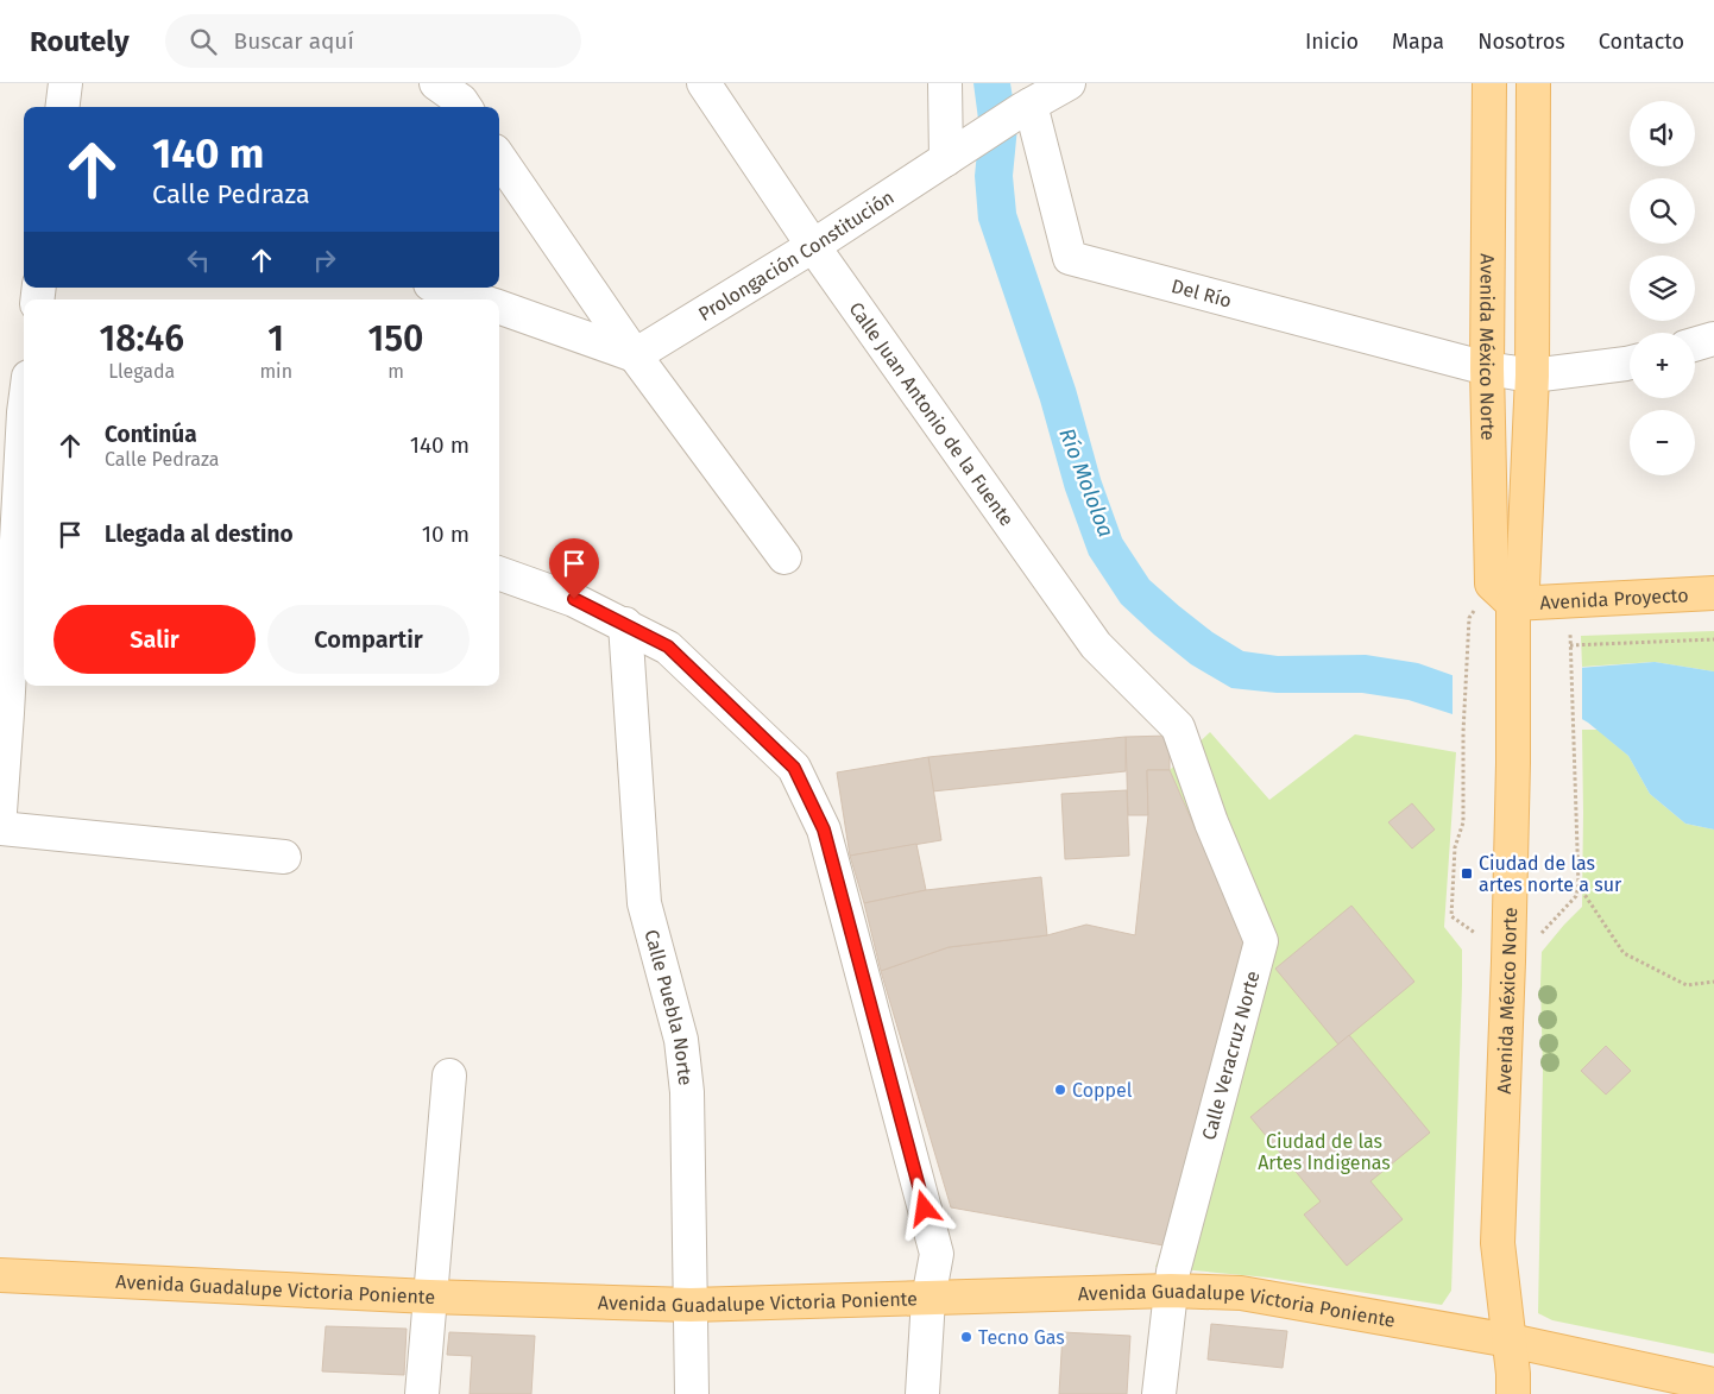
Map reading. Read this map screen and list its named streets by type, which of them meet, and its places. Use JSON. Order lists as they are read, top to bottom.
{
  "streets": {
    "main road": ["Avenida México Norte", "Avenida Proyecto", "Avenida Guadalupe Victoria Poniente"],
    "street": [
      "Prolongación Constitución",
      "Del Río",
      "Calle Juan Antonio de la Fuente",
      "Calle Puebla Norte",
      "Calle Veracruz Norte"
    ]
  },
  "crossings": [
    ["Prolongación Constitución", "Del Río"],
    ["Prolongación Constitución", "Calle Juan Antonio de la Fuente"],
    ["Del Río", "Avenida México Norte"],
    ["Avenida México Norte", "Avenida Proyecto"],
    ["Avenida México Norte", "Avenida Guadalupe Victoria Poniente"],
    ["Calle Juan Antonio de la Fuente", "Calle Veracruz Norte"],
    ["Calle Puebla Norte", "Avenida Guadalupe Victoria Poniente"],
    ["Calle Veracruz Norte", "Avenida Guadalupe Victoria Poniente"]
  ],
  "water": ["Río Mololoa"],
  "parks": ["Ciudad de las Artes Indigenas"],
  "places": {
    "transit": ["Ciudad de las artes norte a sur"],
    "other": ["Coppel", "Tecno Gas"]
  },
  "page": {
    "header": "Routely",
    "search": "Buscar aquí",
    "nav": [
      "Inicio",
      "Mapa",
      "Nosotros",
      "Contacto"
    ],
    "map_buttons": ["+", "−"],
    "turn": ["140 m", "Calle Pedraza"],
    "eta": [
      "18:46",
      "Llegada",
      "1",
      "min",
      "150",
      "m"
    ],
    "list": [
      {
        "name": "Continúa",
        "note": "Calle Pedraza",
        "value": "140 m"
      },
      {
        "name": "Llegada al destino",
        "value": "10 m"
      }
    ],
    "buttons": ["Salir", "Compartir"]
  }
}
